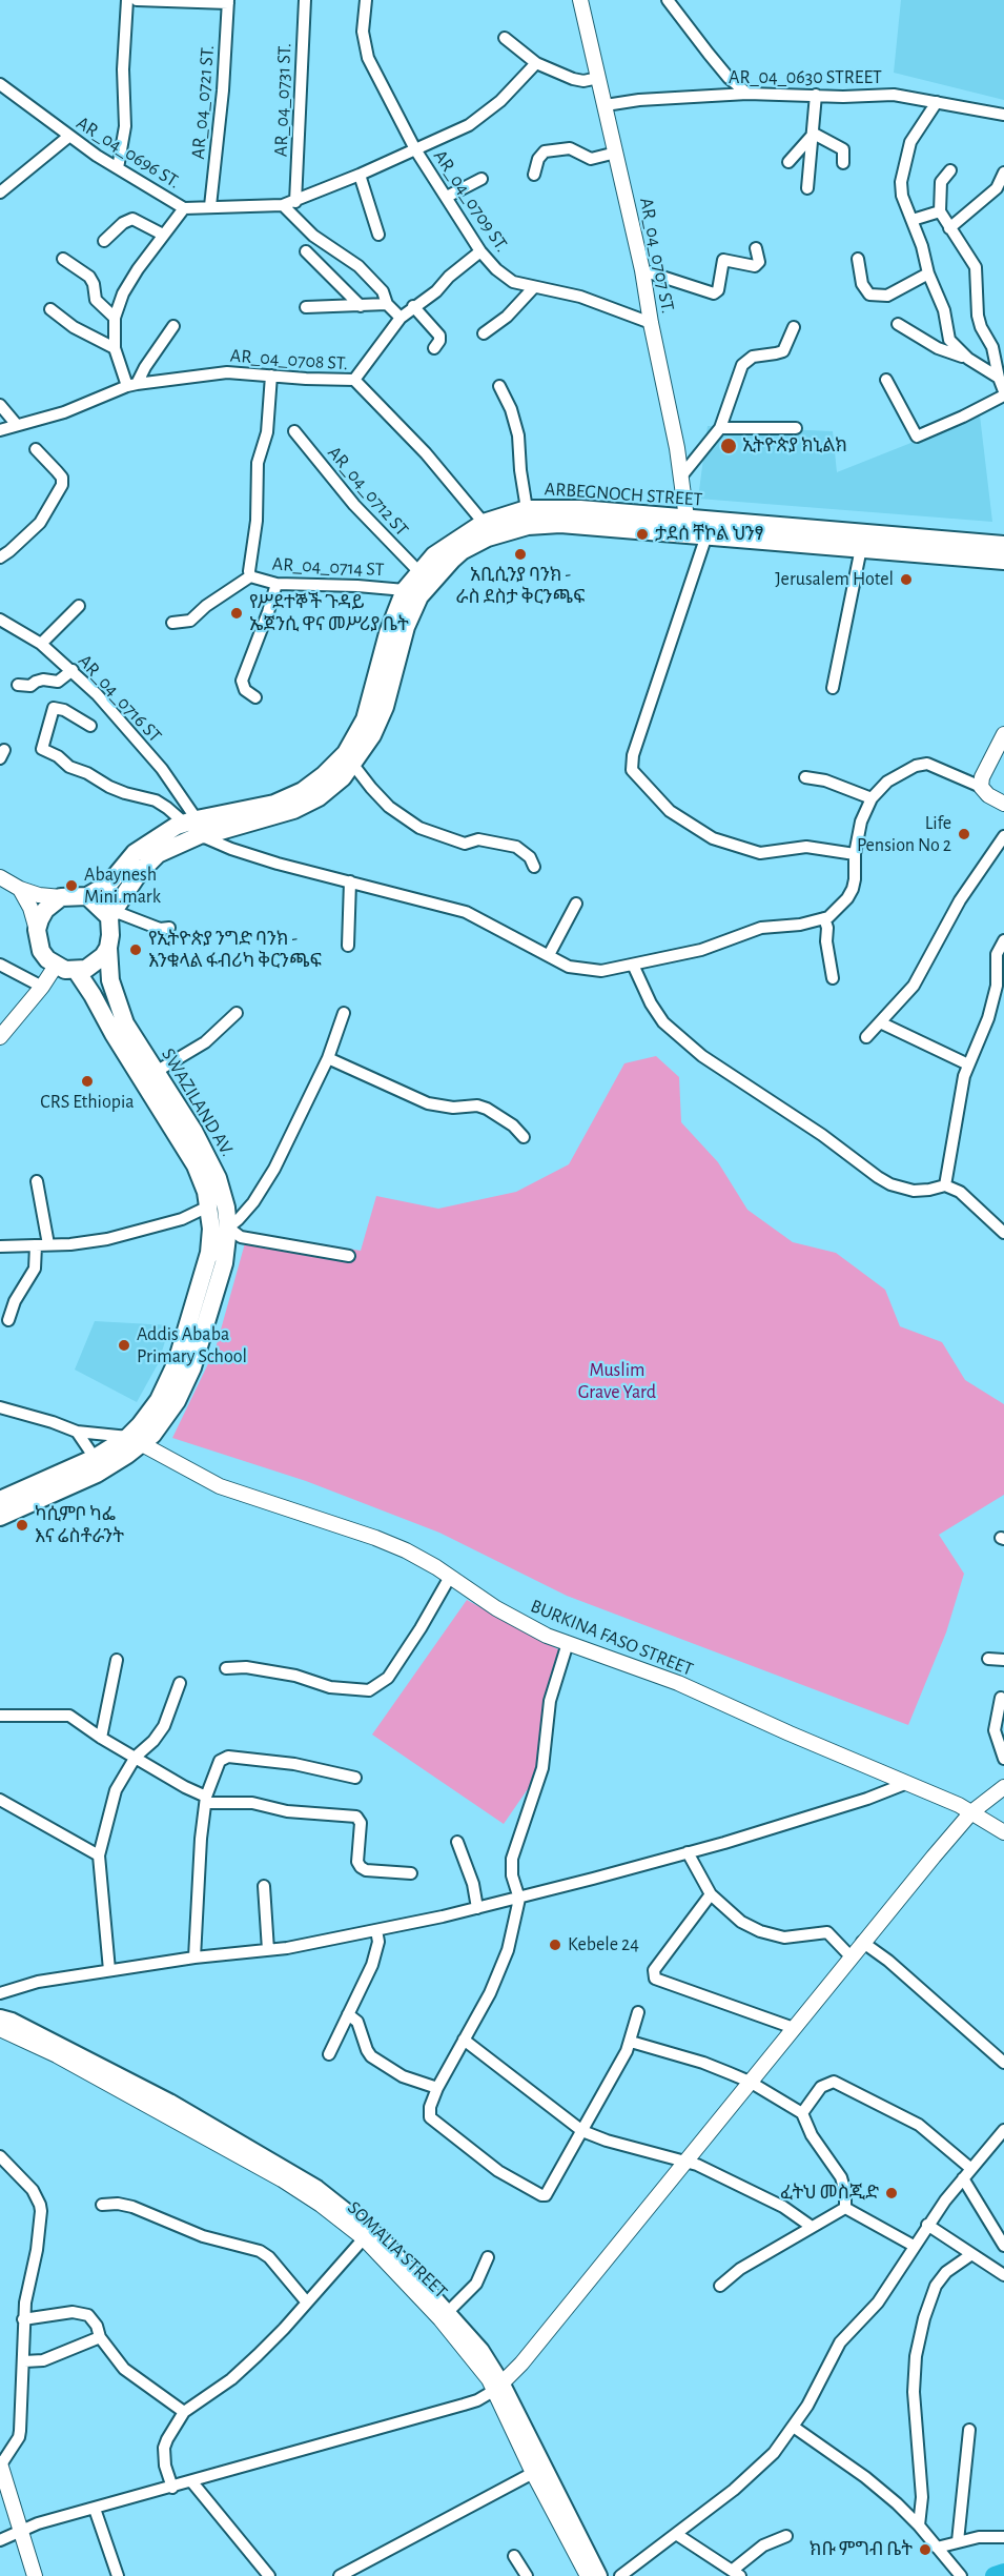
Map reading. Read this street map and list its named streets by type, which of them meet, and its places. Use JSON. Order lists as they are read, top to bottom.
{
  "streets": {
    "main road": [
      "AR_04_0707 ST.",
      "ARBEGNOCH STREET",
      "SWAZILAND AV.",
      "BURKINA FASO STREET",
      "SOMALIA STREET"
    ],
    "street": [
      "AR_04_0630 STREET",
      "AR_04_0731 ST.",
      "AR_04_0721 ST.",
      "AR_04_0696 ST.",
      "AR_04_0709 ST.",
      "AR_04_0708 ST.",
      "AR_04_0712 ST",
      "AR_04_0714 ST",
      "AR_04_0716 ST"
    ]
  },
  "crossings": [
    ["AR_04_0630 STREET", "AR_04_0707 ST."],
    ["AR_04_0731 ST.", "AR_04_0696 ST."],
    ["AR_04_0721 ST.", "AR_04_0696 ST."],
    ["AR_04_0696 ST.", "AR_04_0709 ST."],
    ["AR_04_0709 ST.", "AR_04_0707 ST."],
    ["AR_04_0707 ST.", "ARBEGNOCH STREET"],
    ["AR_04_0708 ST.", "ARBEGNOCH STREET"],
    ["AR_04_0712 ST", "ARBEGNOCH STREET"],
    ["ARBEGNOCH STREET", "AR_04_0714 ST"],
    ["ARBEGNOCH STREET", "AR_04_0716 ST"],
    ["ARBEGNOCH STREET", "SWAZILAND AV."],
    ["SWAZILAND AV.", "BURKINA FASO STREET"]
  ],
  "parks": ["Muslim Grave Yard"],
  "places": [
    "ኢትዮጵያ ክኒልክ",
    "ታደሰ ቸኮል ህንፃ",
    "አቢሲንያ ባንክ - ራስ ደስታ ቅርንጫፍ",
    "Jerusalem Hotel",
    "የሥደተኞች ጉዳይ ኤጀንሲ ዋና መሥሪያ ቤት",
    "Life Pension No 2",
    "Abaynesh Mini.mark",
    "የኢትዮጵያ ንግድ ባንክ - እንቁላል ፋብሪካ ቅርንጫፍ",
    "CRS Ethiopia",
    "Addis Ababa Primary School",
    "ካሲምቦ ካፌ እና ሬስቶራንት",
    "Kebele 24",
    "ፈትህ መስጂድ",
    "ክቡ ምግብ ቤት"
  ]
}
